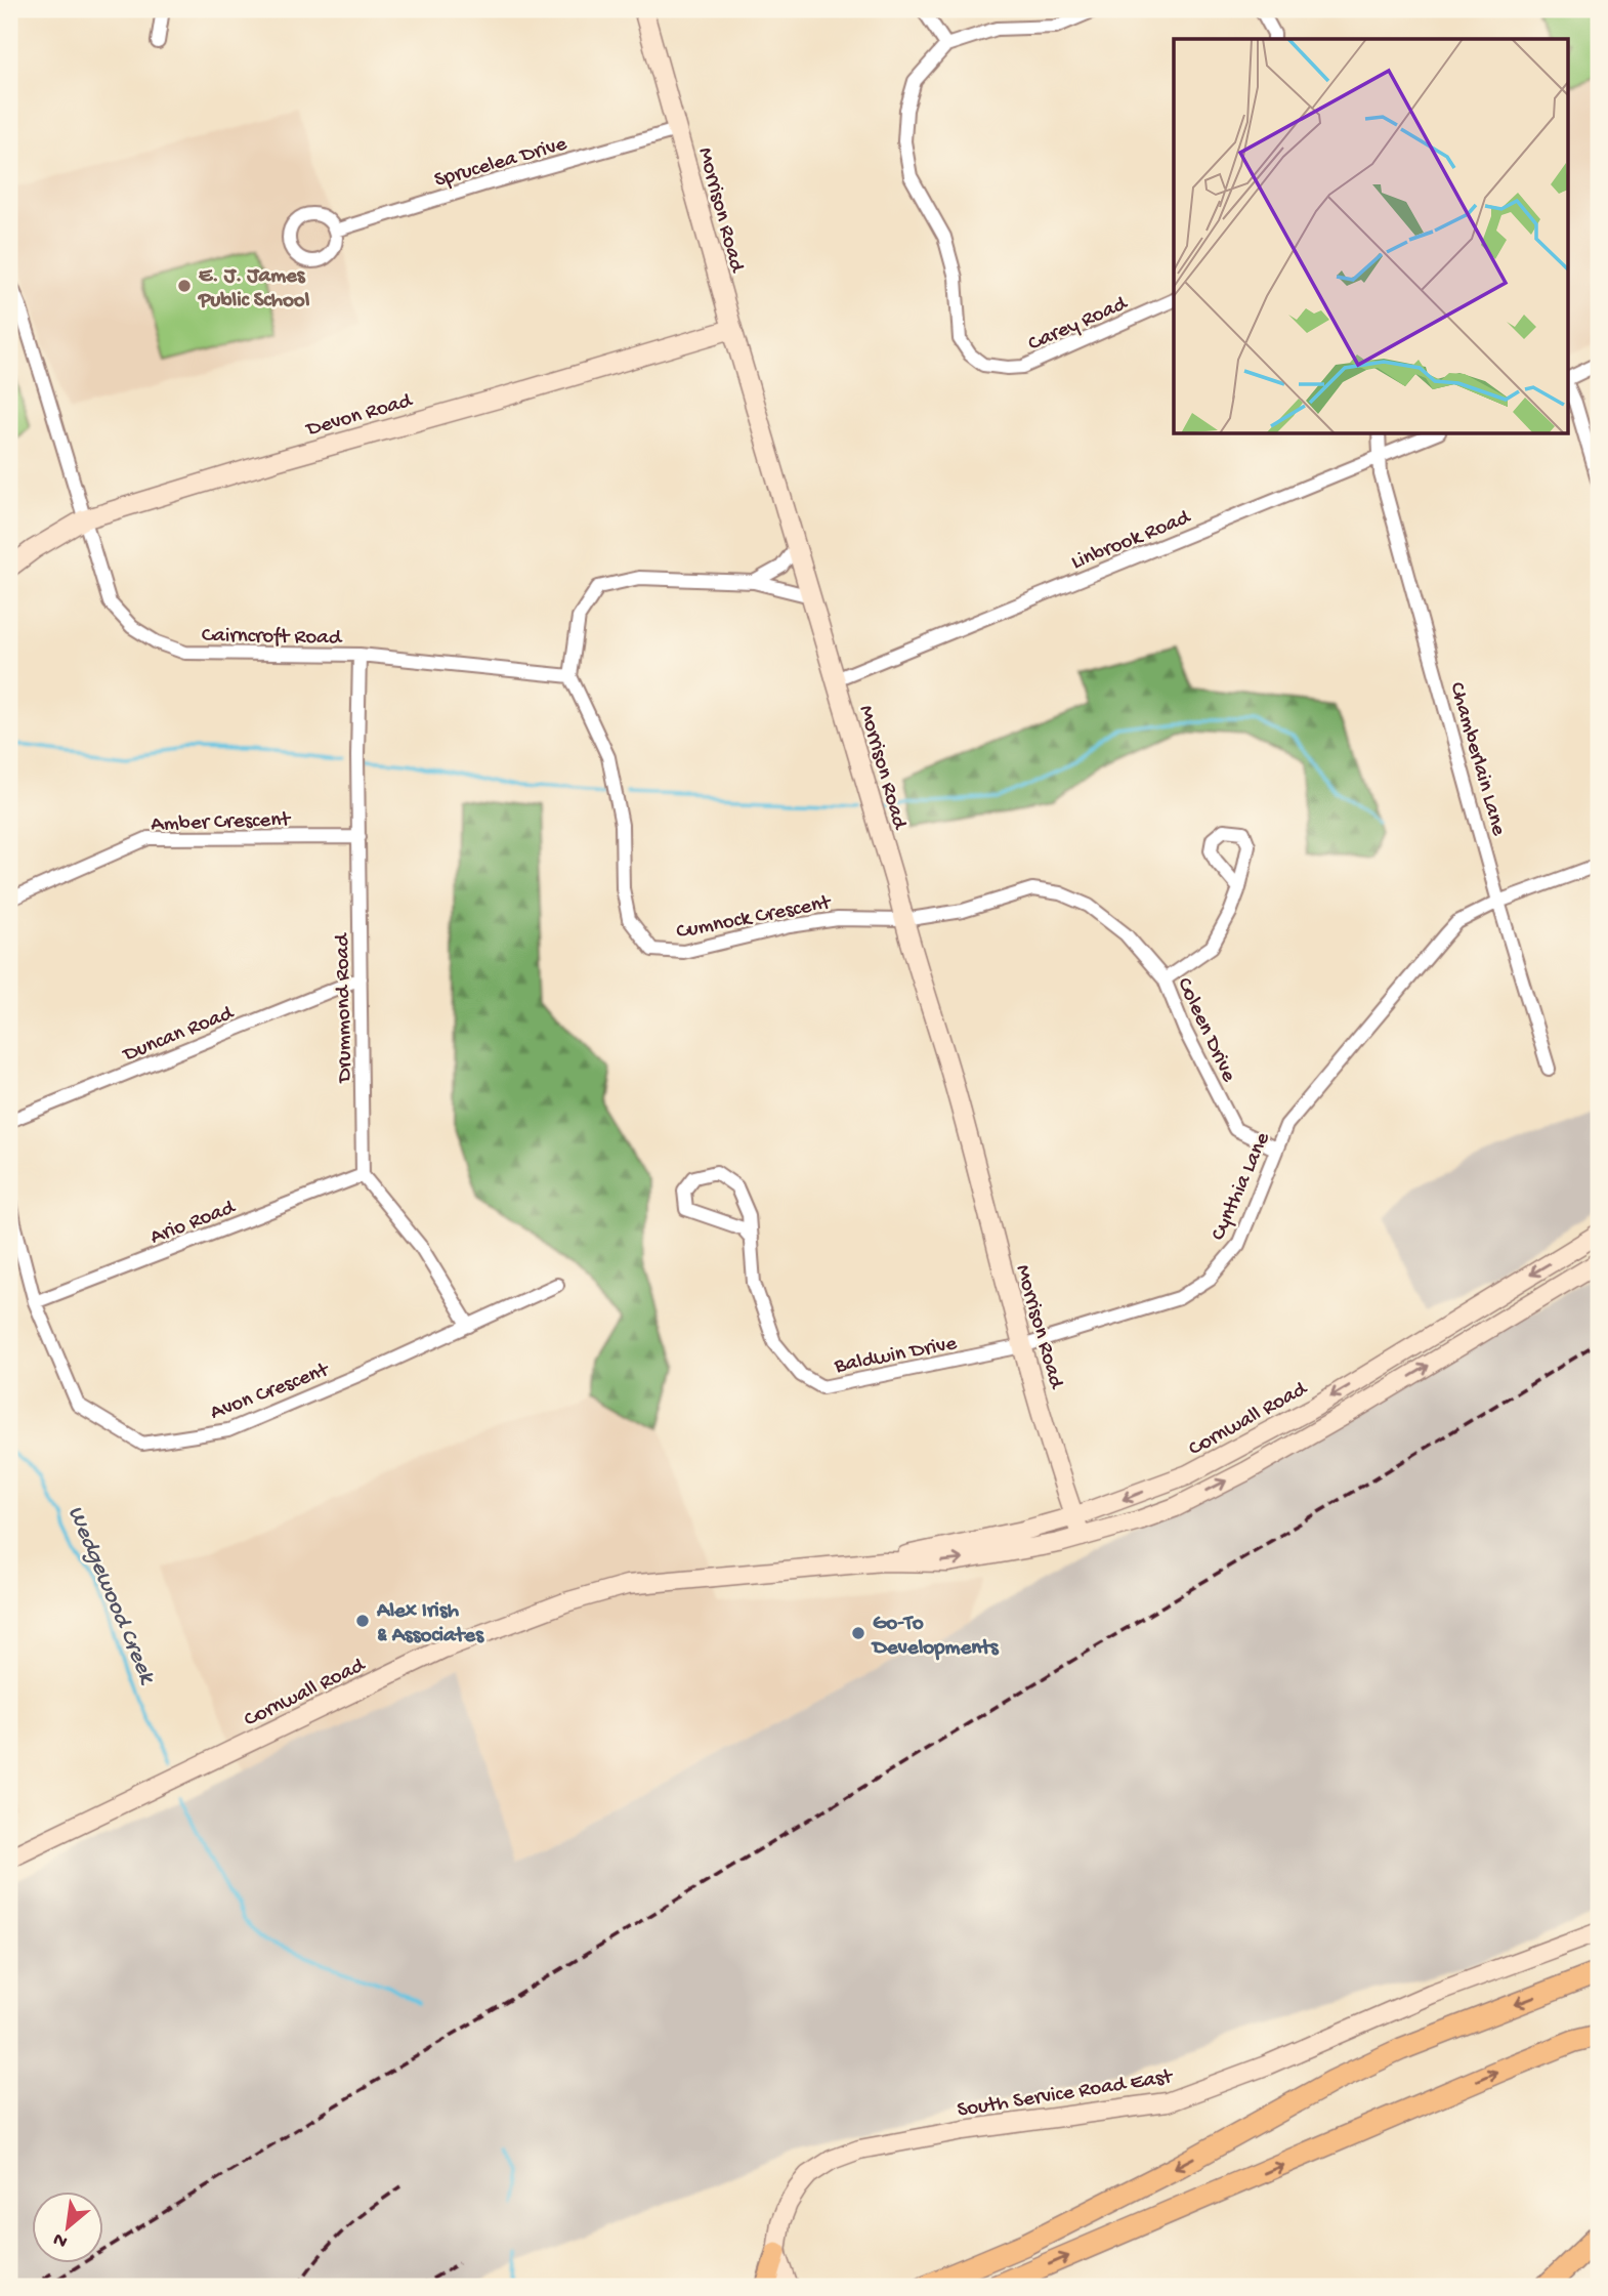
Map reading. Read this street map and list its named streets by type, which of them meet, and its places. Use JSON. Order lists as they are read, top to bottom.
{
  "streets": {
    "street": [
      "Sprucelea Drive",
      "Morrison Road",
      "Carey Road",
      "Devon Road",
      "Linbrook Road",
      "Cairncroft Road",
      "Chamberlain Lane",
      "Amber Crescent",
      "Cumnock Crescent",
      "Drummond Road",
      "Coleen Drive",
      "Duncan Road",
      "Cynthia Lane",
      "Ario Road",
      "Baldwin Drive",
      "Avon Crescent",
      "Cornwall Road",
      "South Service Road East"
    ]
  },
  "crossings": [
    ["Sprucelea Drive", "Morrison Road"],
    ["Morrison Road", "Devon Road"],
    ["Morrison Road", "Linbrook Road"],
    ["Morrison Road", "Cumnock Crescent"],
    ["Morrison Road", "Coleen Drive"],
    ["Morrison Road", "Cynthia Lane"],
    ["Morrison Road", "Baldwin Drive"],
    ["Morrison Road", "Cornwall Road"],
    ["Devon Road", "Cairncroft Road"],
    ["Linbrook Road", "Chamberlain Lane"],
    ["Cairncroft Road", "Cumnock Crescent"],
    ["Cairncroft Road", "Drummond Road"],
    ["Chamberlain Lane", "Cynthia Lane"],
    ["Amber Crescent", "Drummond Road"],
    ["Cumnock Crescent", "Coleen Drive"],
    ["Drummond Road", "Duncan Road"],
    ["Drummond Road", "Ario Road"],
    ["Coleen Drive", "Cynthia Lane"],
    ["Cynthia Lane", "Baldwin Drive"],
    ["Ario Road", "Avon Crescent"]
  ],
  "water": ["Wedgewood Creek"],
  "places": ["E. J. James Public School", "Alex Irish & Associates", "Go-To Developments"],
  "north": "bottom left"
}
